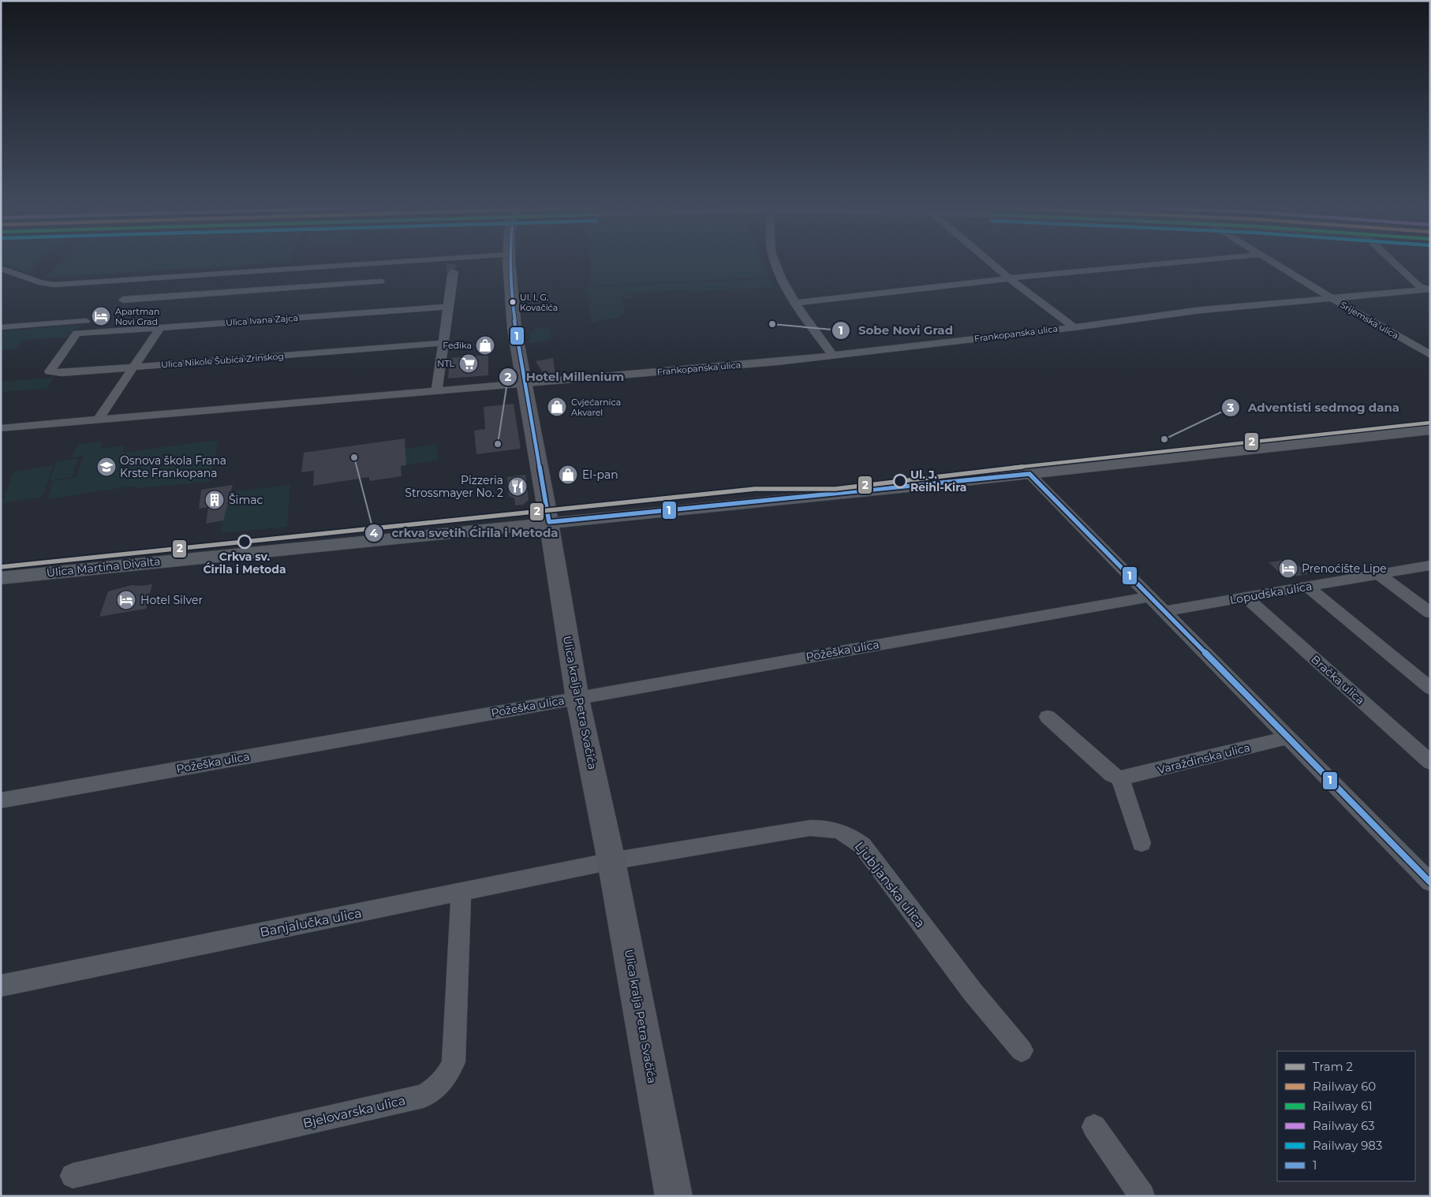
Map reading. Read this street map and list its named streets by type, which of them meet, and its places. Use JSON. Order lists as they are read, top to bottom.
{
  "streets": {
    "main road": ["Ulica kralja Petra Svačića"],
    "street": [
      "Ulica Ivana Zajca",
      "Srijemska ulica",
      "Frankopanska ulica",
      "Ulica Nikole Šubića Zrinskog",
      "Ulica Martina Divalta",
      "Lopudska ulica",
      "Požeška ulica",
      "Bračka ulica",
      "Varaždinska ulica",
      "Ljubljanska ulica",
      "Banjalučka ulica",
      "Bjelovarska ulica"
    ]
  },
  "crossings": [
    ["Ulica Ivana Zajca", "Ulica Nikole Šubića Zrinskog"],
    ["Srijemska ulica", "Frankopanska ulica"],
    ["Frankopanska ulica", "Ulica kralja Petra Svačića"],
    ["Ulica Martina Divalta", "Ulica kralja Petra Svačića"],
    ["Lopudska ulica", "Bračka ulica"],
    ["Požeška ulica", "Ulica kralja Petra Svačića"],
    ["Ulica kralja Petra Svačića", "Ljubljanska ulica"],
    ["Ulica kralja Petra Svačića", "Banjalučka ulica"],
    ["Ljubljanska ulica", "Banjalučka ulica"],
    ["Banjalučka ulica", "Bjelovarska ulica"]
  ],
  "places": {
    "other": [
      "Ul. I. G. Kovačića",
      "Sobe Novi Grad",
      "Adventisti sedmog dana",
      "Hotel Millenium",
      "crkva svetih Ćirila i Metoda",
      "Ul. J. Reihl-Kira",
      "Crkva sv. Ćirila i Metoda"
    ],
    "hotel": ["Apartman Novi Grad", "Prenoćište Lipe", "Hotel Silver"],
    "shop": ["Feđika", "Cvjećarnica Akvarel", "El-pan"],
    "supermarket": ["NTL"],
    "school or university": ["Osnova škola Frana Krste Frankopana"],
    "restaurant": ["Pizzeria Strossmayer No. 2"],
    "building": ["Šimac"]
  },
  "lines": ["transit line 1", "tram line 2"],
  "legend": [
    "Tram 2",
    "Railway 60",
    "Railway 61",
    "Railway 63",
    "Railway 983",
    "1"
  ]
}
